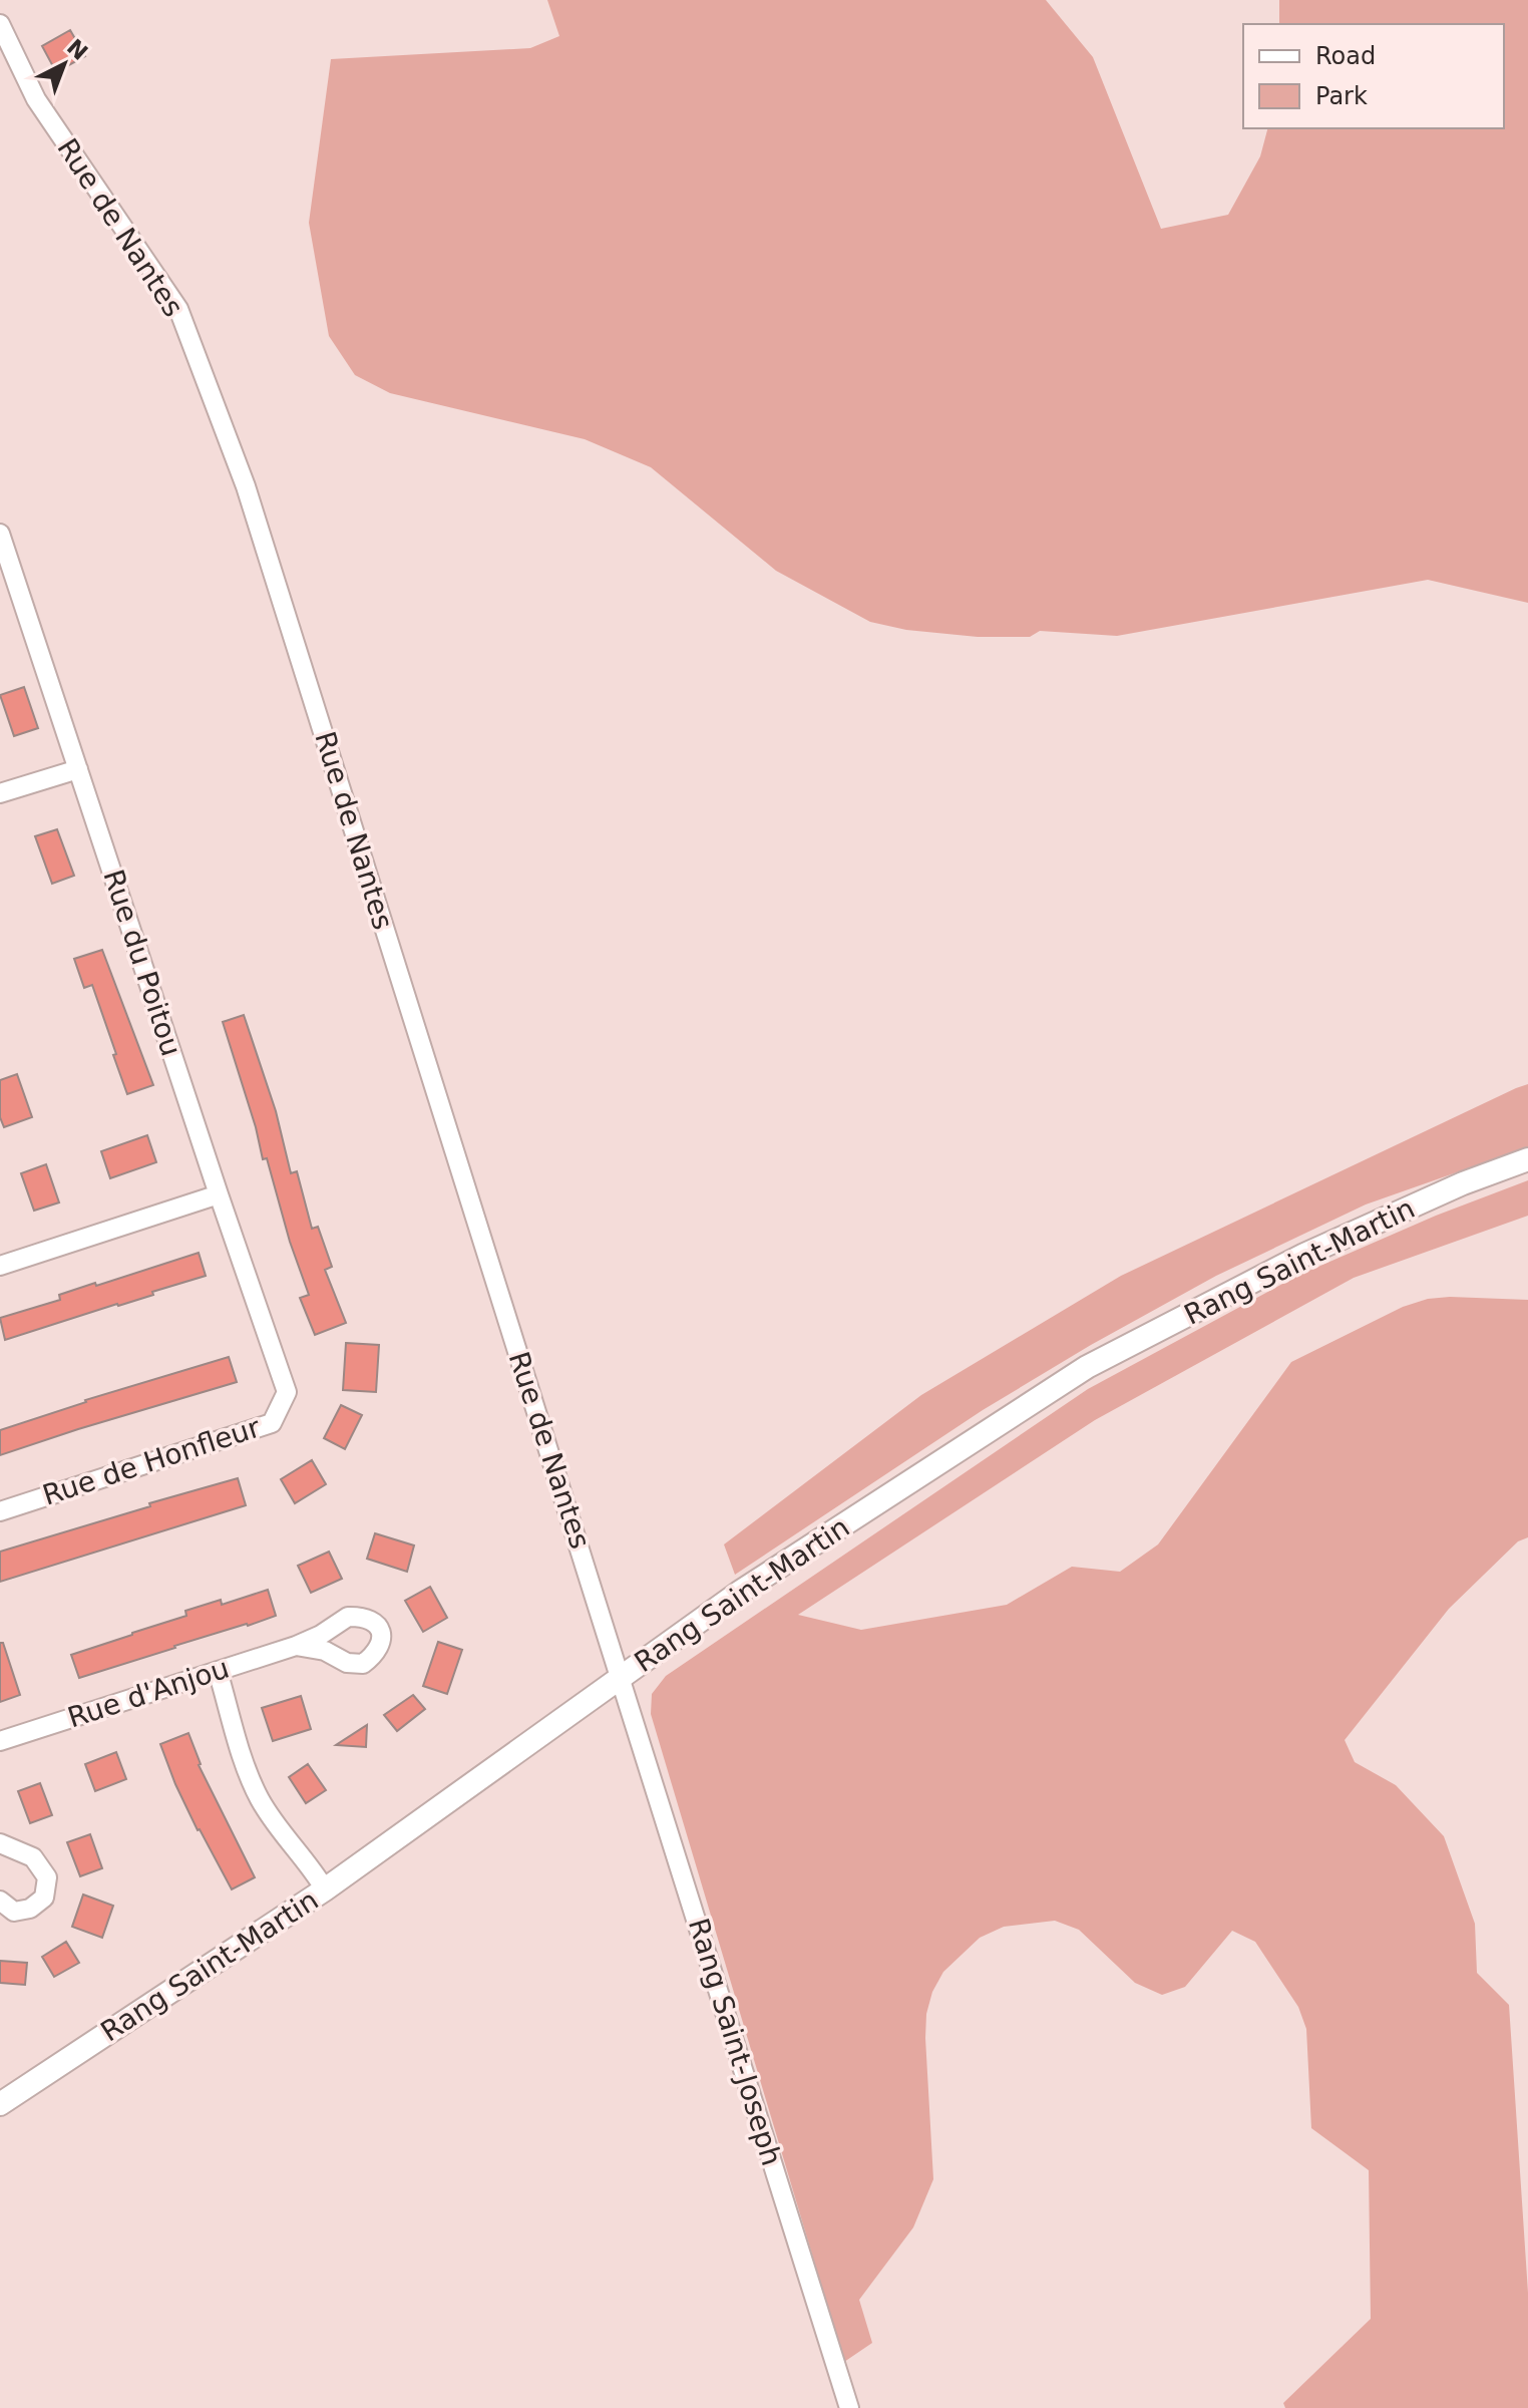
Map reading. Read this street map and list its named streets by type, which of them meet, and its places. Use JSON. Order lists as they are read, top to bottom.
{
  "streets": {
    "street": [
      "Rue de Nantes",
      "Rue du Poitou",
      "Rang Saint-Martin",
      "Rue de Honfleur",
      "Rue d'Anjou",
      "Rang Saint-Joseph"
    ]
  },
  "crossings": [
    ["Rue de Nantes", "Rang Saint-Martin"],
    ["Rue de Nantes", "Rang Saint-Joseph"],
    ["Rue du Poitou", "Rue de Honfleur"],
    ["Rang Saint-Martin", "Rang Saint-Joseph"]
  ],
  "legend": ["Road", "Park"],
  "north": "top right"
}
